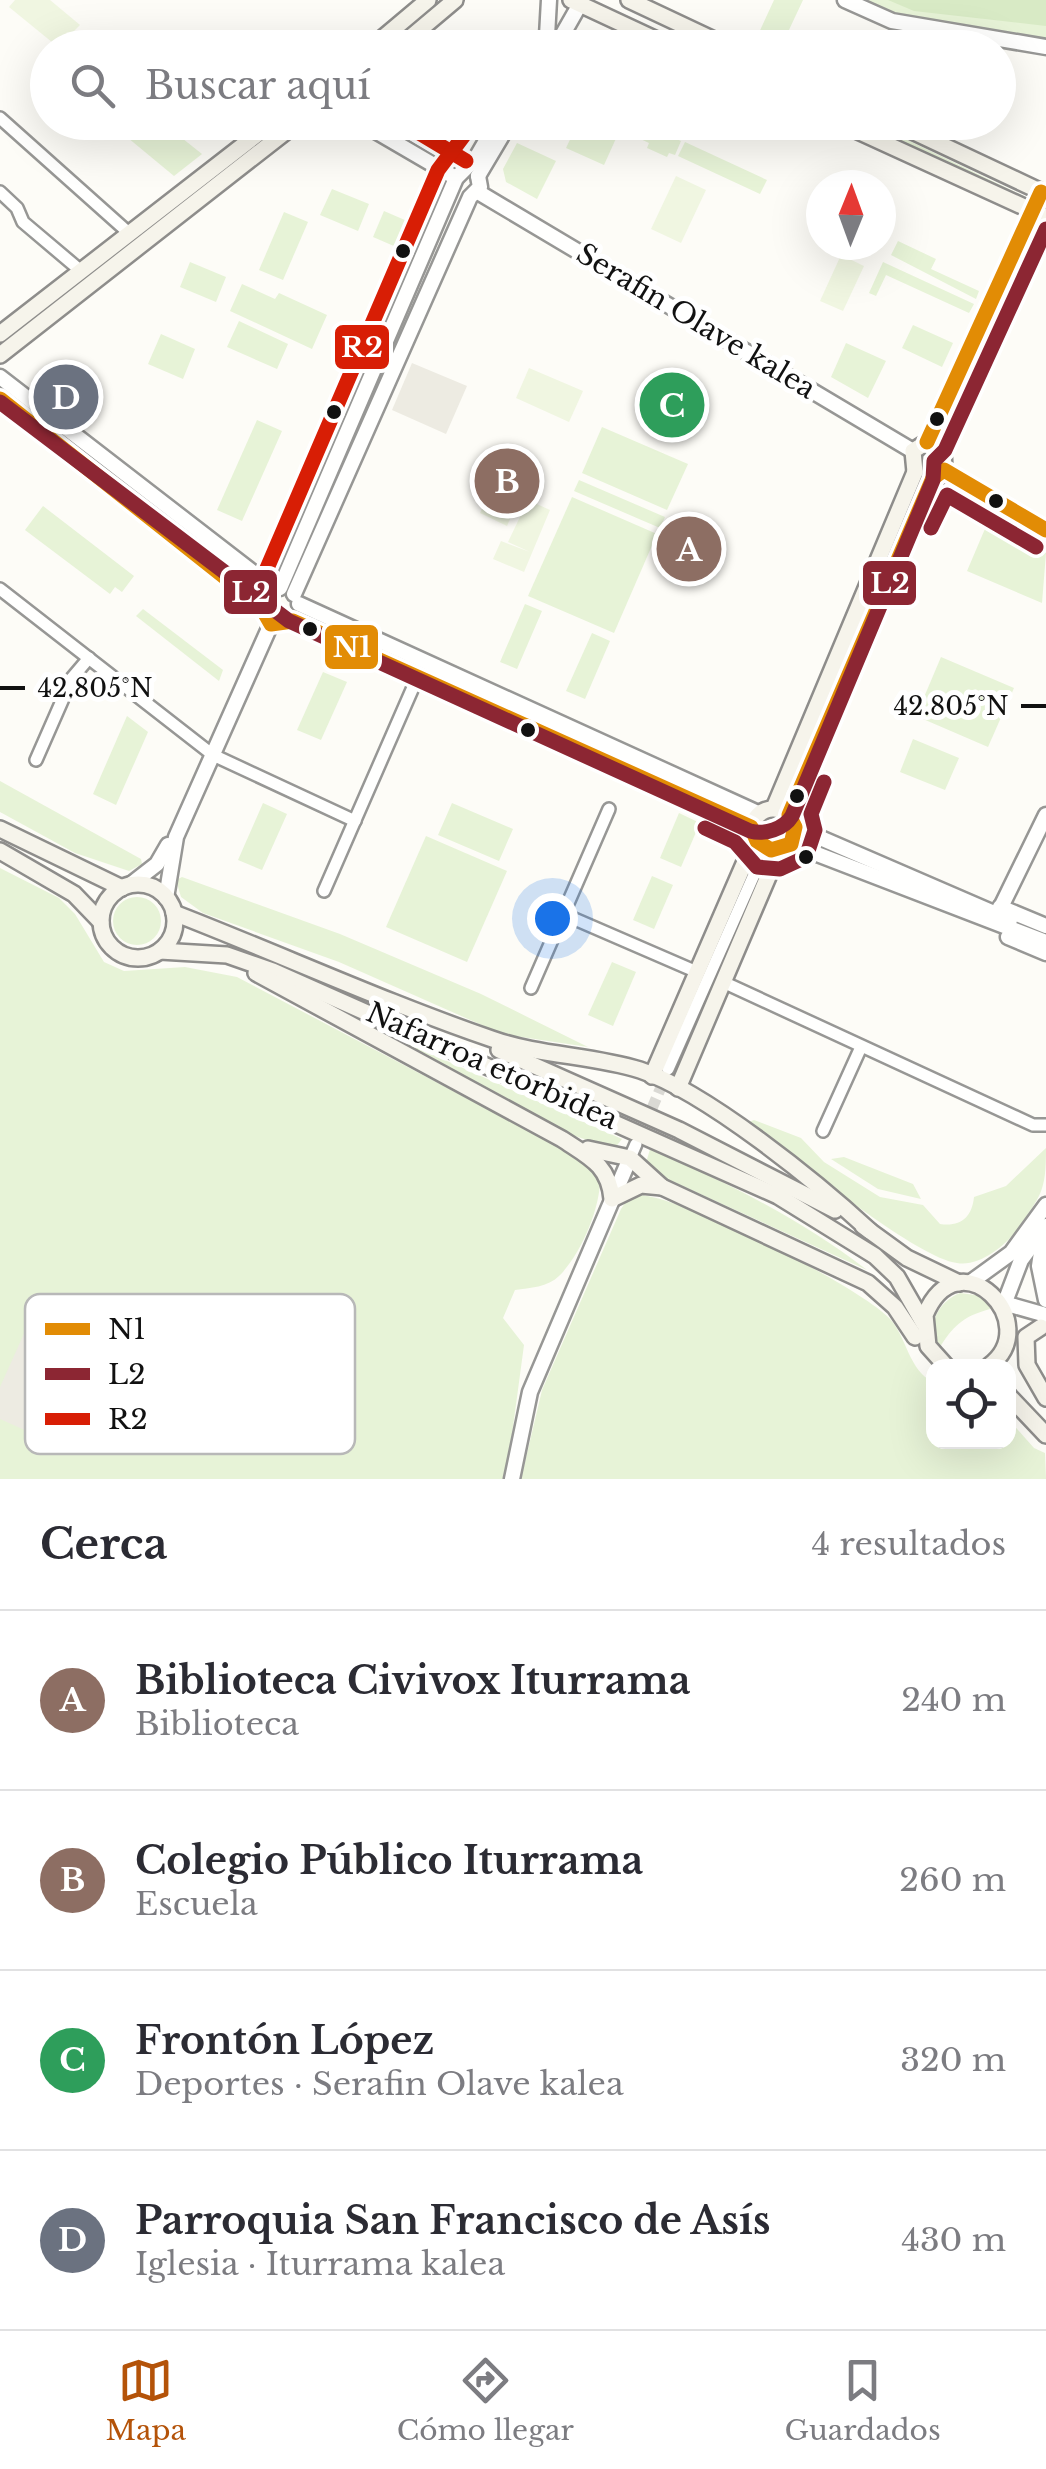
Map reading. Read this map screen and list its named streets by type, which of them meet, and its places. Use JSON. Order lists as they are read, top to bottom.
{
  "streets": {
    "main road": ["Nafarroa etorbidea"],
    "street": ["Serafin Olave kalea"]
  },
  "lines": ["transit line R2", "transit line N1", "transit line L2"],
  "legend": ["N1", "L2", "R2"],
  "north": "top",
  "page": {
    "search": "Buscar aquí",
    "pins": [
      "D",
      "C",
      "B",
      "A"
    ],
    "heading": ["Cerca", "4 resultados"],
    "list": [
      {
        "mark": "A",
        "name": "Biblioteca Civivox Iturrama",
        "note": "Biblioteca",
        "value": "240 m"
      },
      {
        "mark": "B",
        "name": "Colegio Público Iturrama",
        "note": "Escuela",
        "value": "260 m"
      },
      {
        "mark": "C",
        "name": "Frontón López",
        "note": "Deportes · Serafin Olave kalea",
        "value": "320 m"
      },
      {
        "mark": "D",
        "name": "Parroquia San Francisco de Asís",
        "note": "Iglesia · Iturrama kalea",
        "value": "430 m"
      }
    ],
    "nav": ["Mapa", "Cómo llegar", "Guardados"]
  },
  "coordinates": ["42.805°N"]
}
